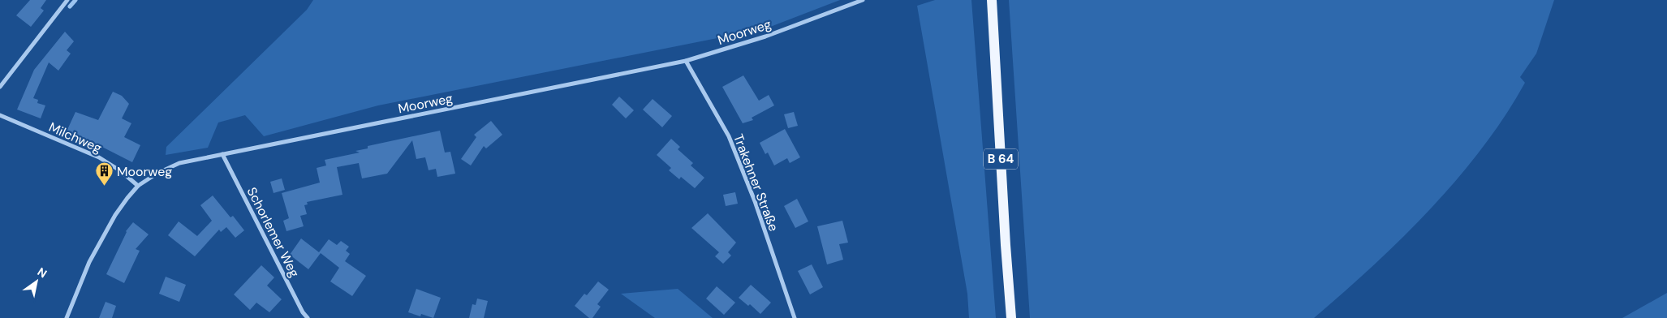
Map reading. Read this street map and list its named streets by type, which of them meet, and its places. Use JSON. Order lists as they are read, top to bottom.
{
  "streets": {
    "main road": ["B 64"],
    "street": [
      "Moorweg",
      "Milchweg",
      "Trakehner Straße",
      "Schorlemer Weg"
    ]
  },
  "crossings": [
    ["Moorweg", "Milchweg"],
    ["Moorweg", "Trakehner Straße"],
    ["Moorweg", "Schorlemer Weg"]
  ],
  "places": {
    "building": ["Moorweg"]
  },
  "north": "top right"
}
